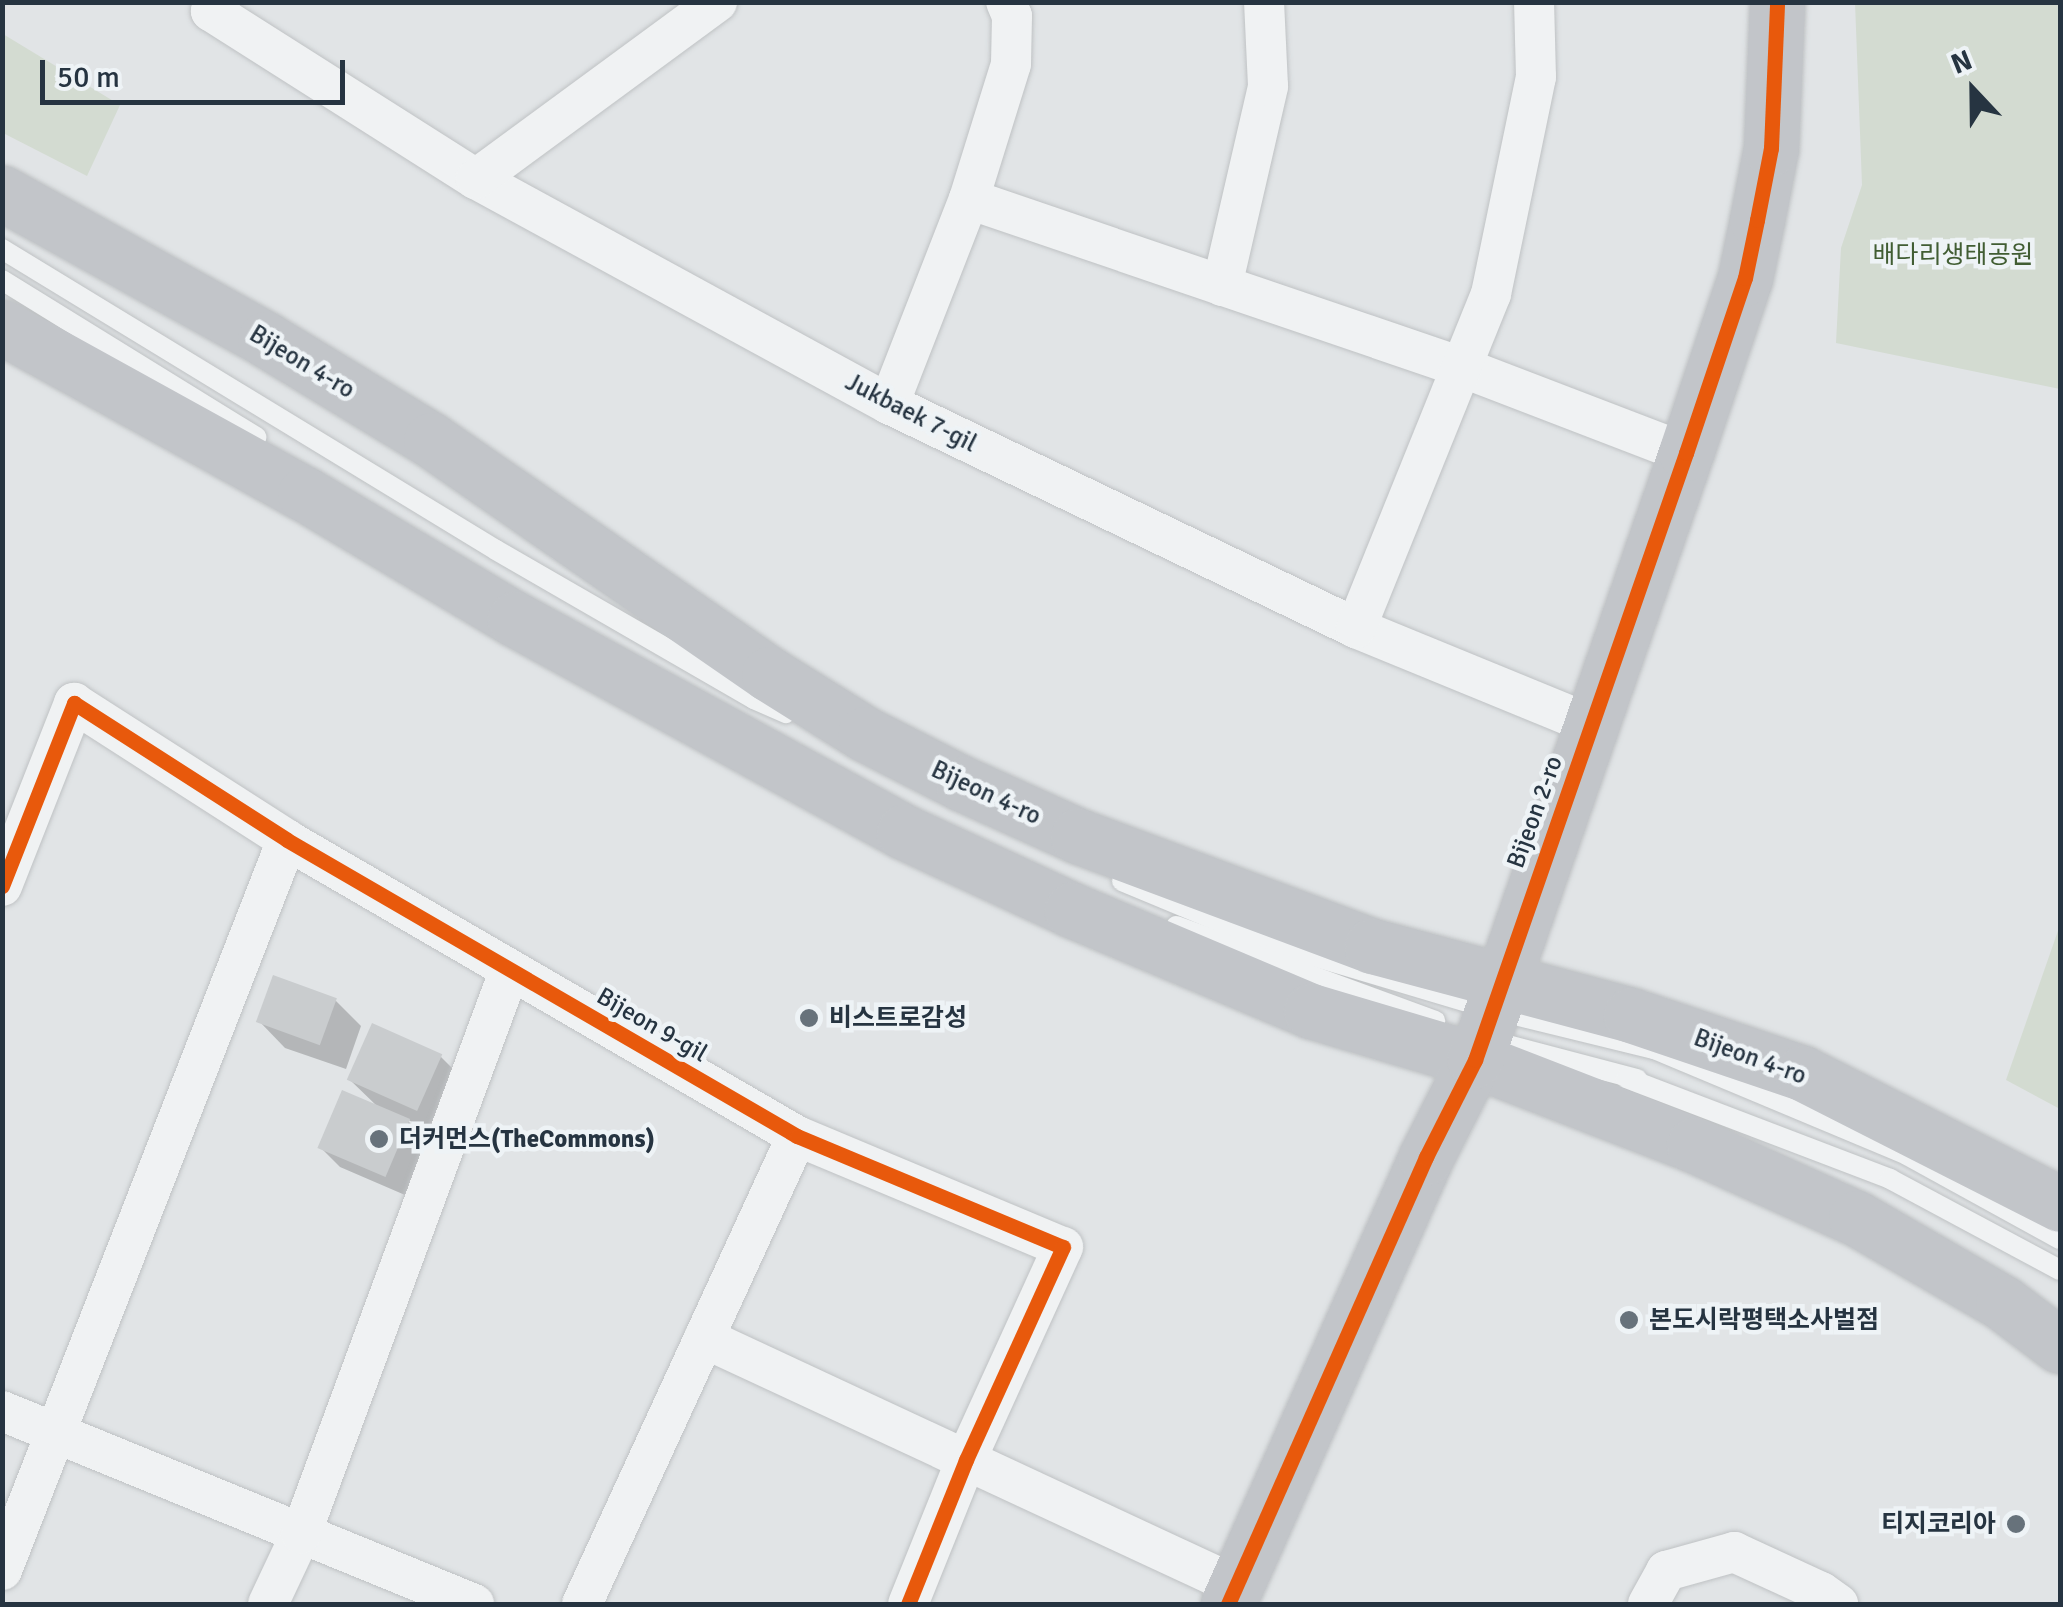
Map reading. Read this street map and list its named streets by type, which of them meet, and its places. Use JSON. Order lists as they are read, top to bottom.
{
  "streets": {
    "main road": ["Bijeon 4-ro", "Bijeon 2-ro"],
    "street": ["Jukbaek 7-gil", "Bijeon 9-gil"]
  },
  "crossings": [
    ["Bijeon 4-ro", "Bijeon 2-ro"],
    ["Jukbaek 7-gil", "Bijeon 2-ro"]
  ],
  "parks": ["배다리생태공원"],
  "places": [
    "비스트로감성",
    "더커먼스(TheCommons)",
    "본도시락평택소사벌점",
    "티지코리아"
  ],
  "scale_bar": "50 m",
  "north": "top"
}
